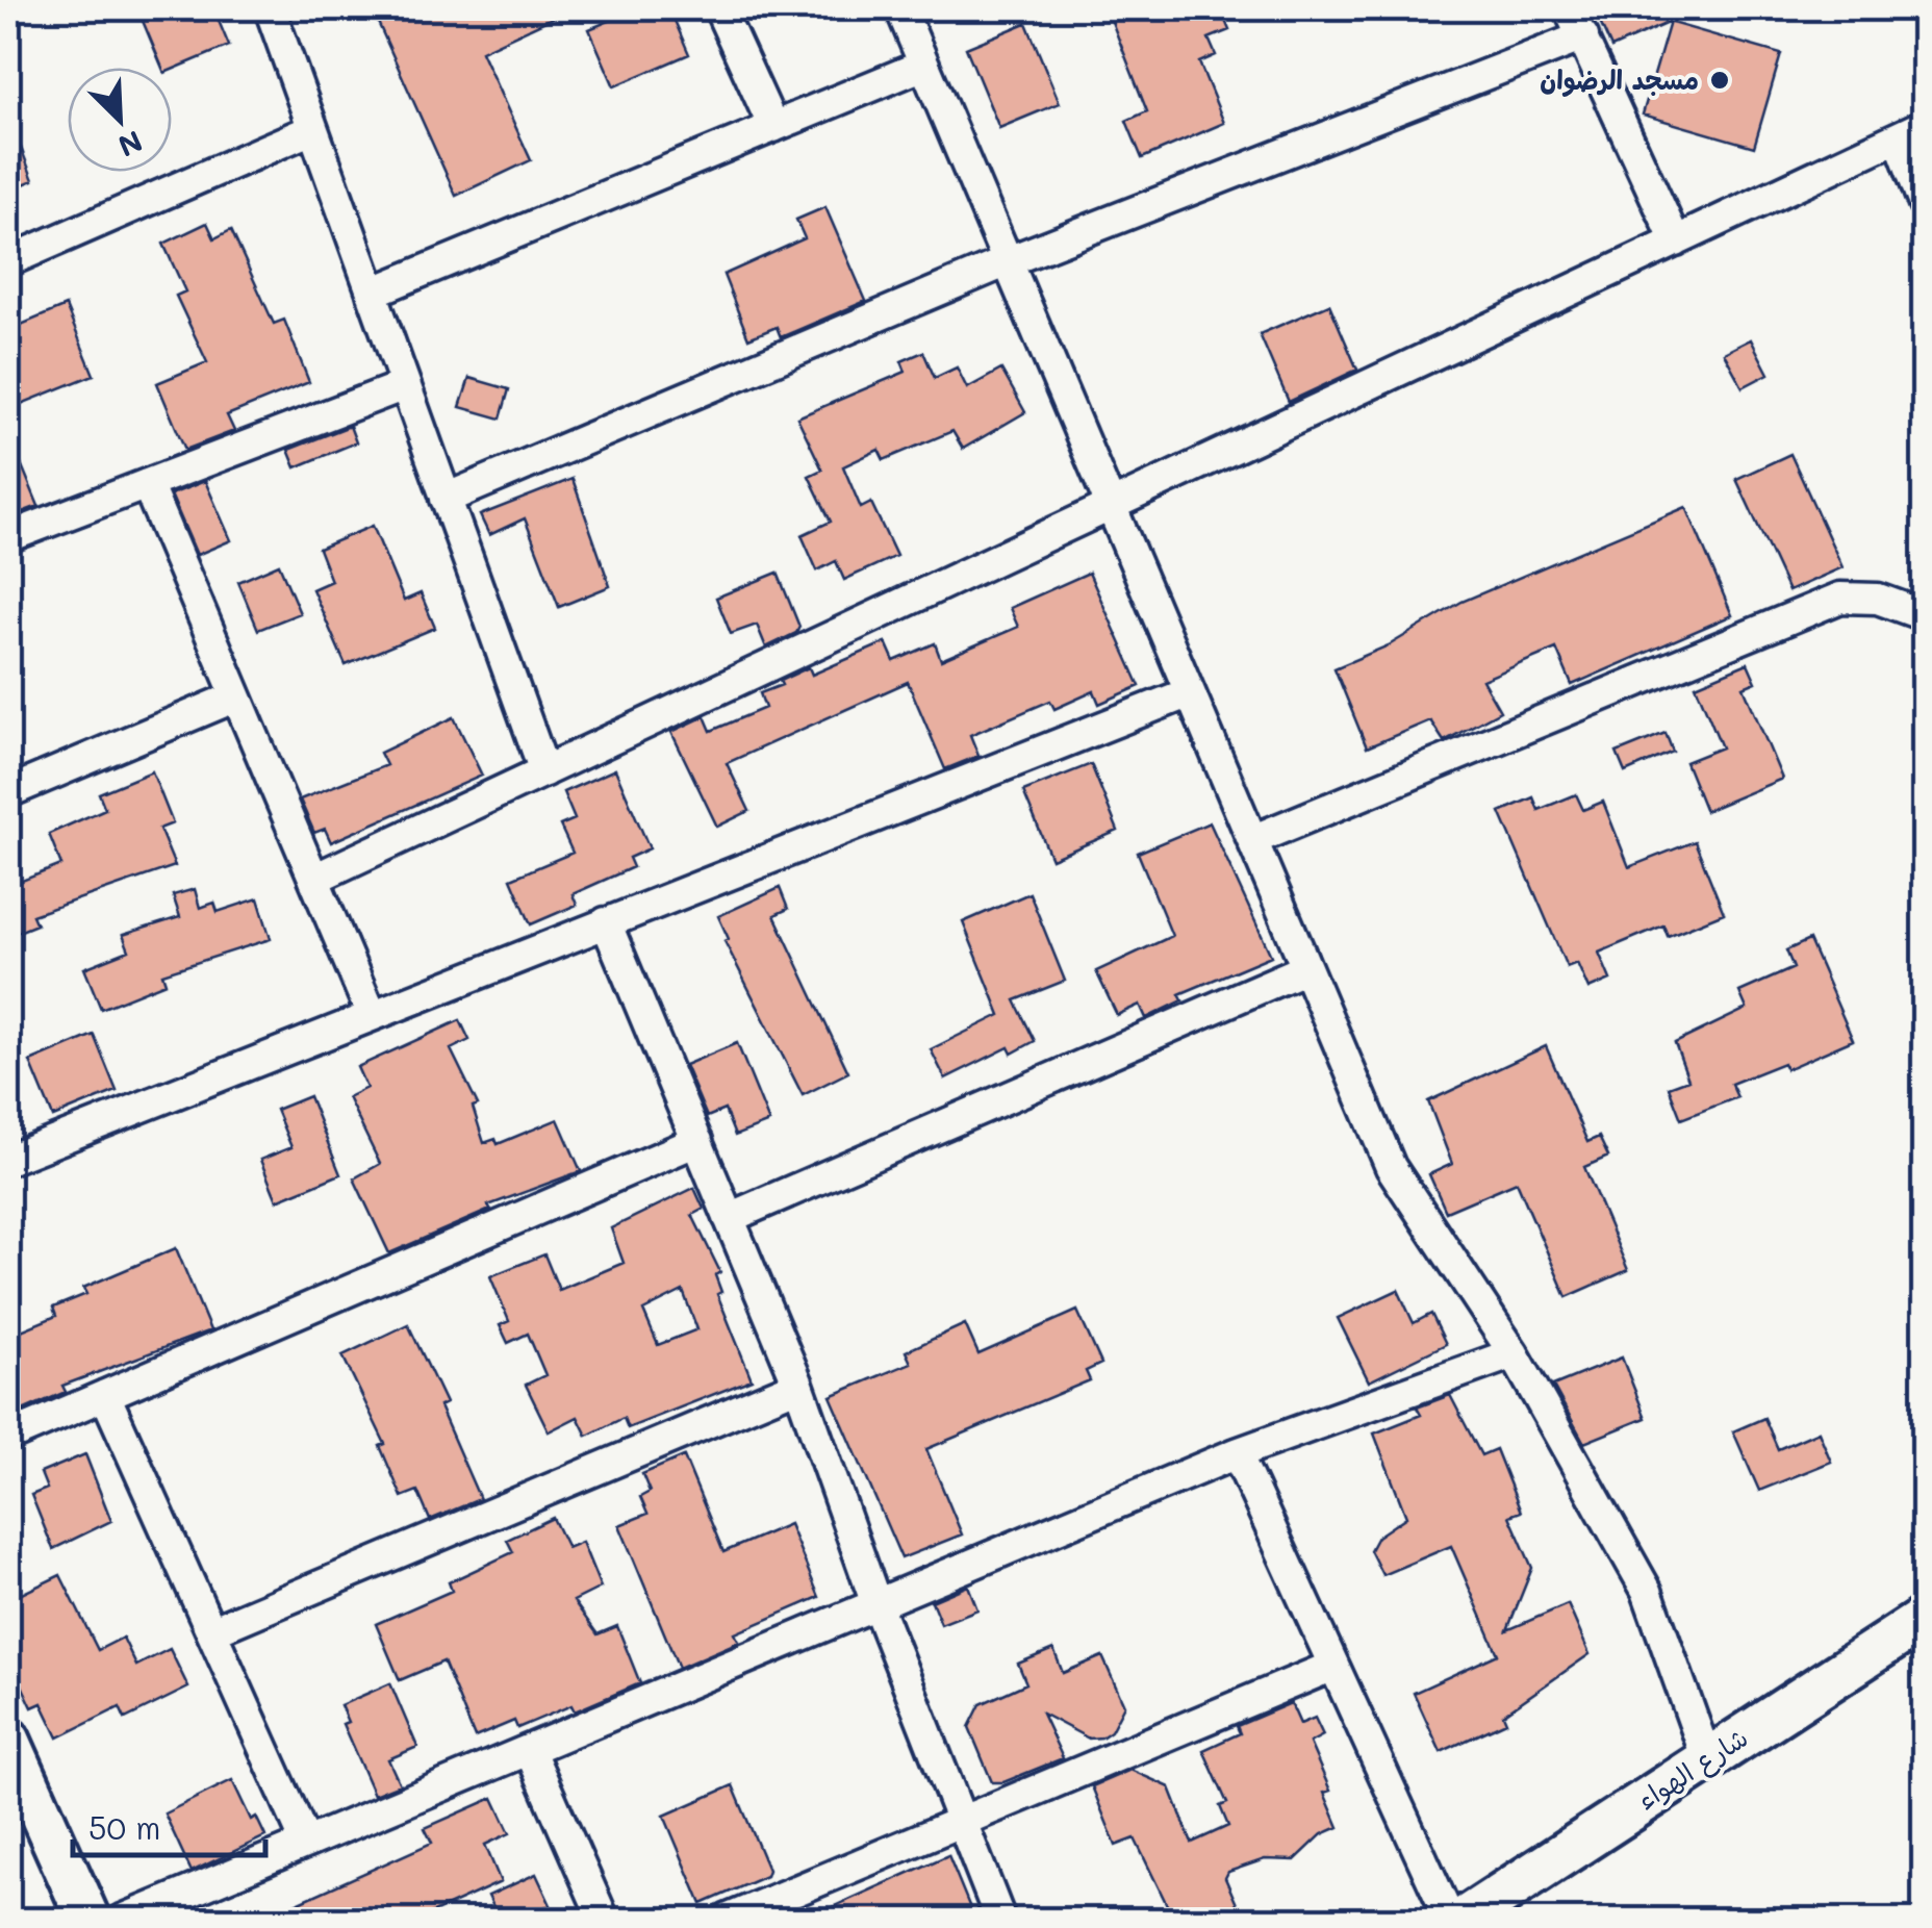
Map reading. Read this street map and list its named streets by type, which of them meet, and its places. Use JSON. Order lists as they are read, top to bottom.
{
  "streets": {
    "street": ["شارع الهواء"]
  },
  "places": ["مسجد الرضوان"],
  "scale_bar": "50 m",
  "north": "bottom right"
}
